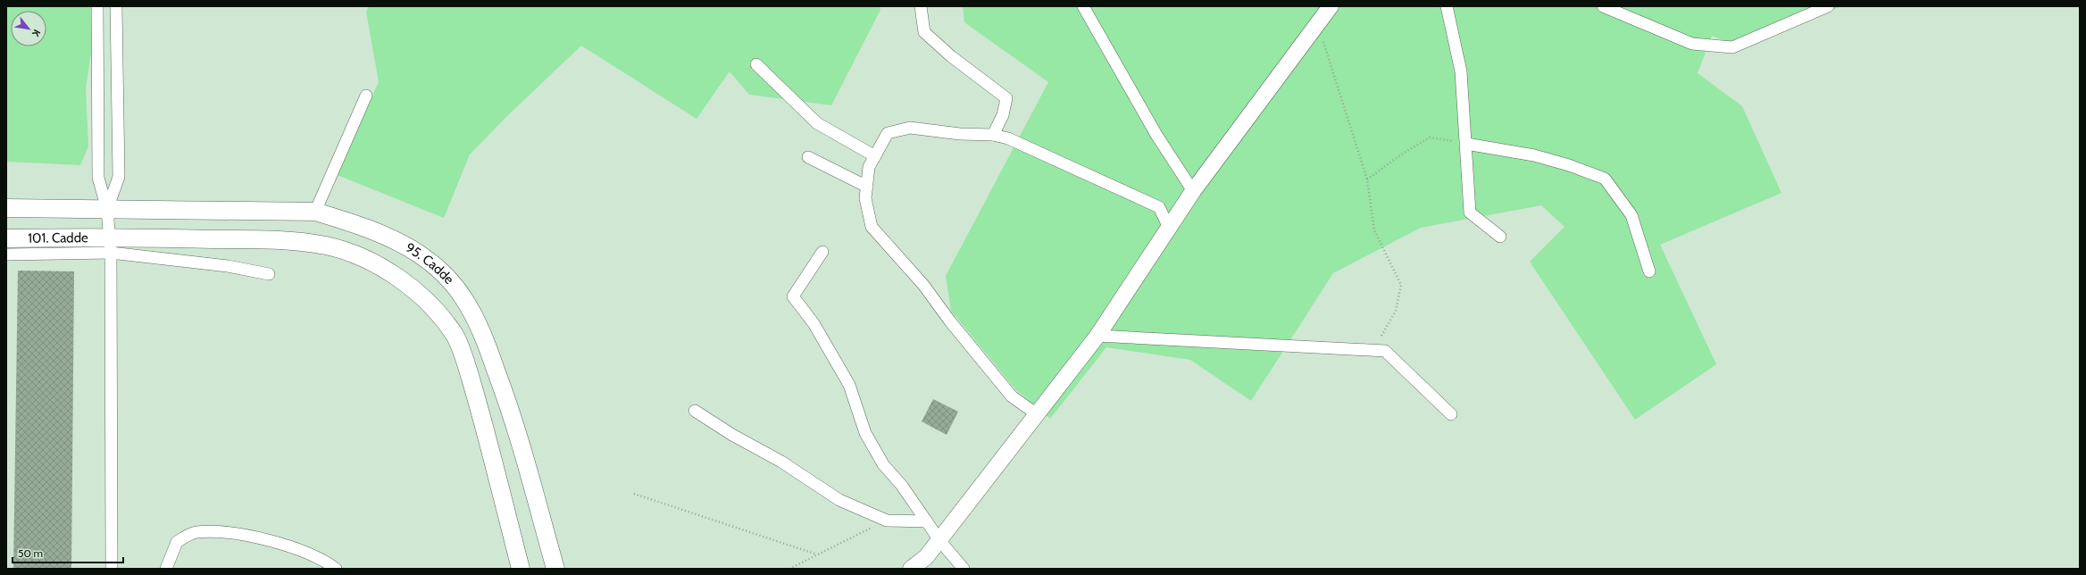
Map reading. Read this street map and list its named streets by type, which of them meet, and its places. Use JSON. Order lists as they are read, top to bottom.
{
  "streets": {
    "main road": ["101. Cadde", "95. Cadde"]
  },
  "crossings": [
    ["101. Cadde", "95. Cadde"]
  ],
  "scale_bar": "50 m",
  "north": "bottom right"
}
